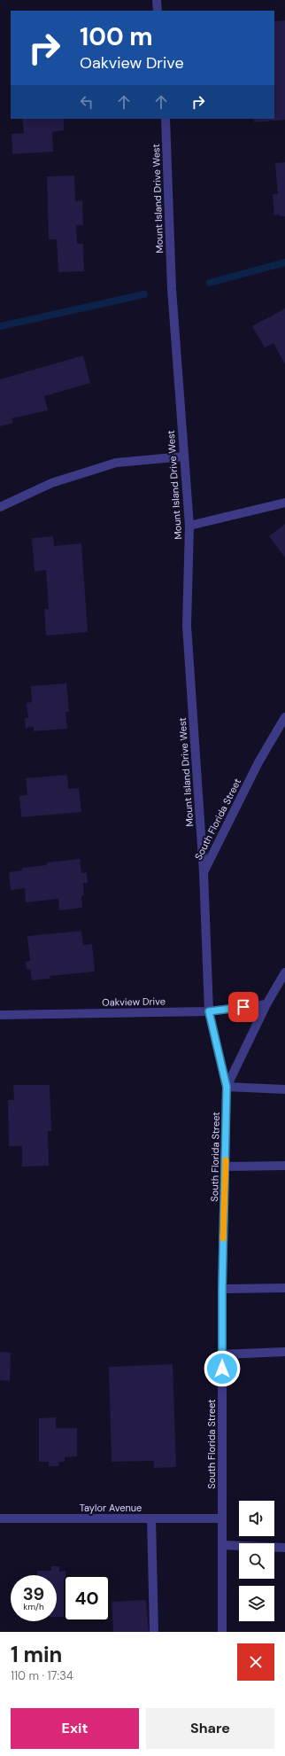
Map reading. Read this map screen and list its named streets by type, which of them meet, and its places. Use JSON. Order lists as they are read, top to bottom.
{
  "streets": {
    "street": [
      "Mount Island Drive West",
      "South Florida Street",
      "Oakview Drive",
      "Taylor Avenue"
    ]
  },
  "crossings": [
    ["Mount Island Drive West", "South Florida Street"],
    ["South Florida Street", "Oakview Drive"],
    ["South Florida Street", "Taylor Avenue"]
  ],
  "page": {
    "turn": ["100 m", "Oakview Drive"],
    "speed": "39 km/h",
    "limit": "40",
    "heading": ["1 min", "110 m · 17:34"],
    "buttons": ["Exit", "Share"]
  }
}
